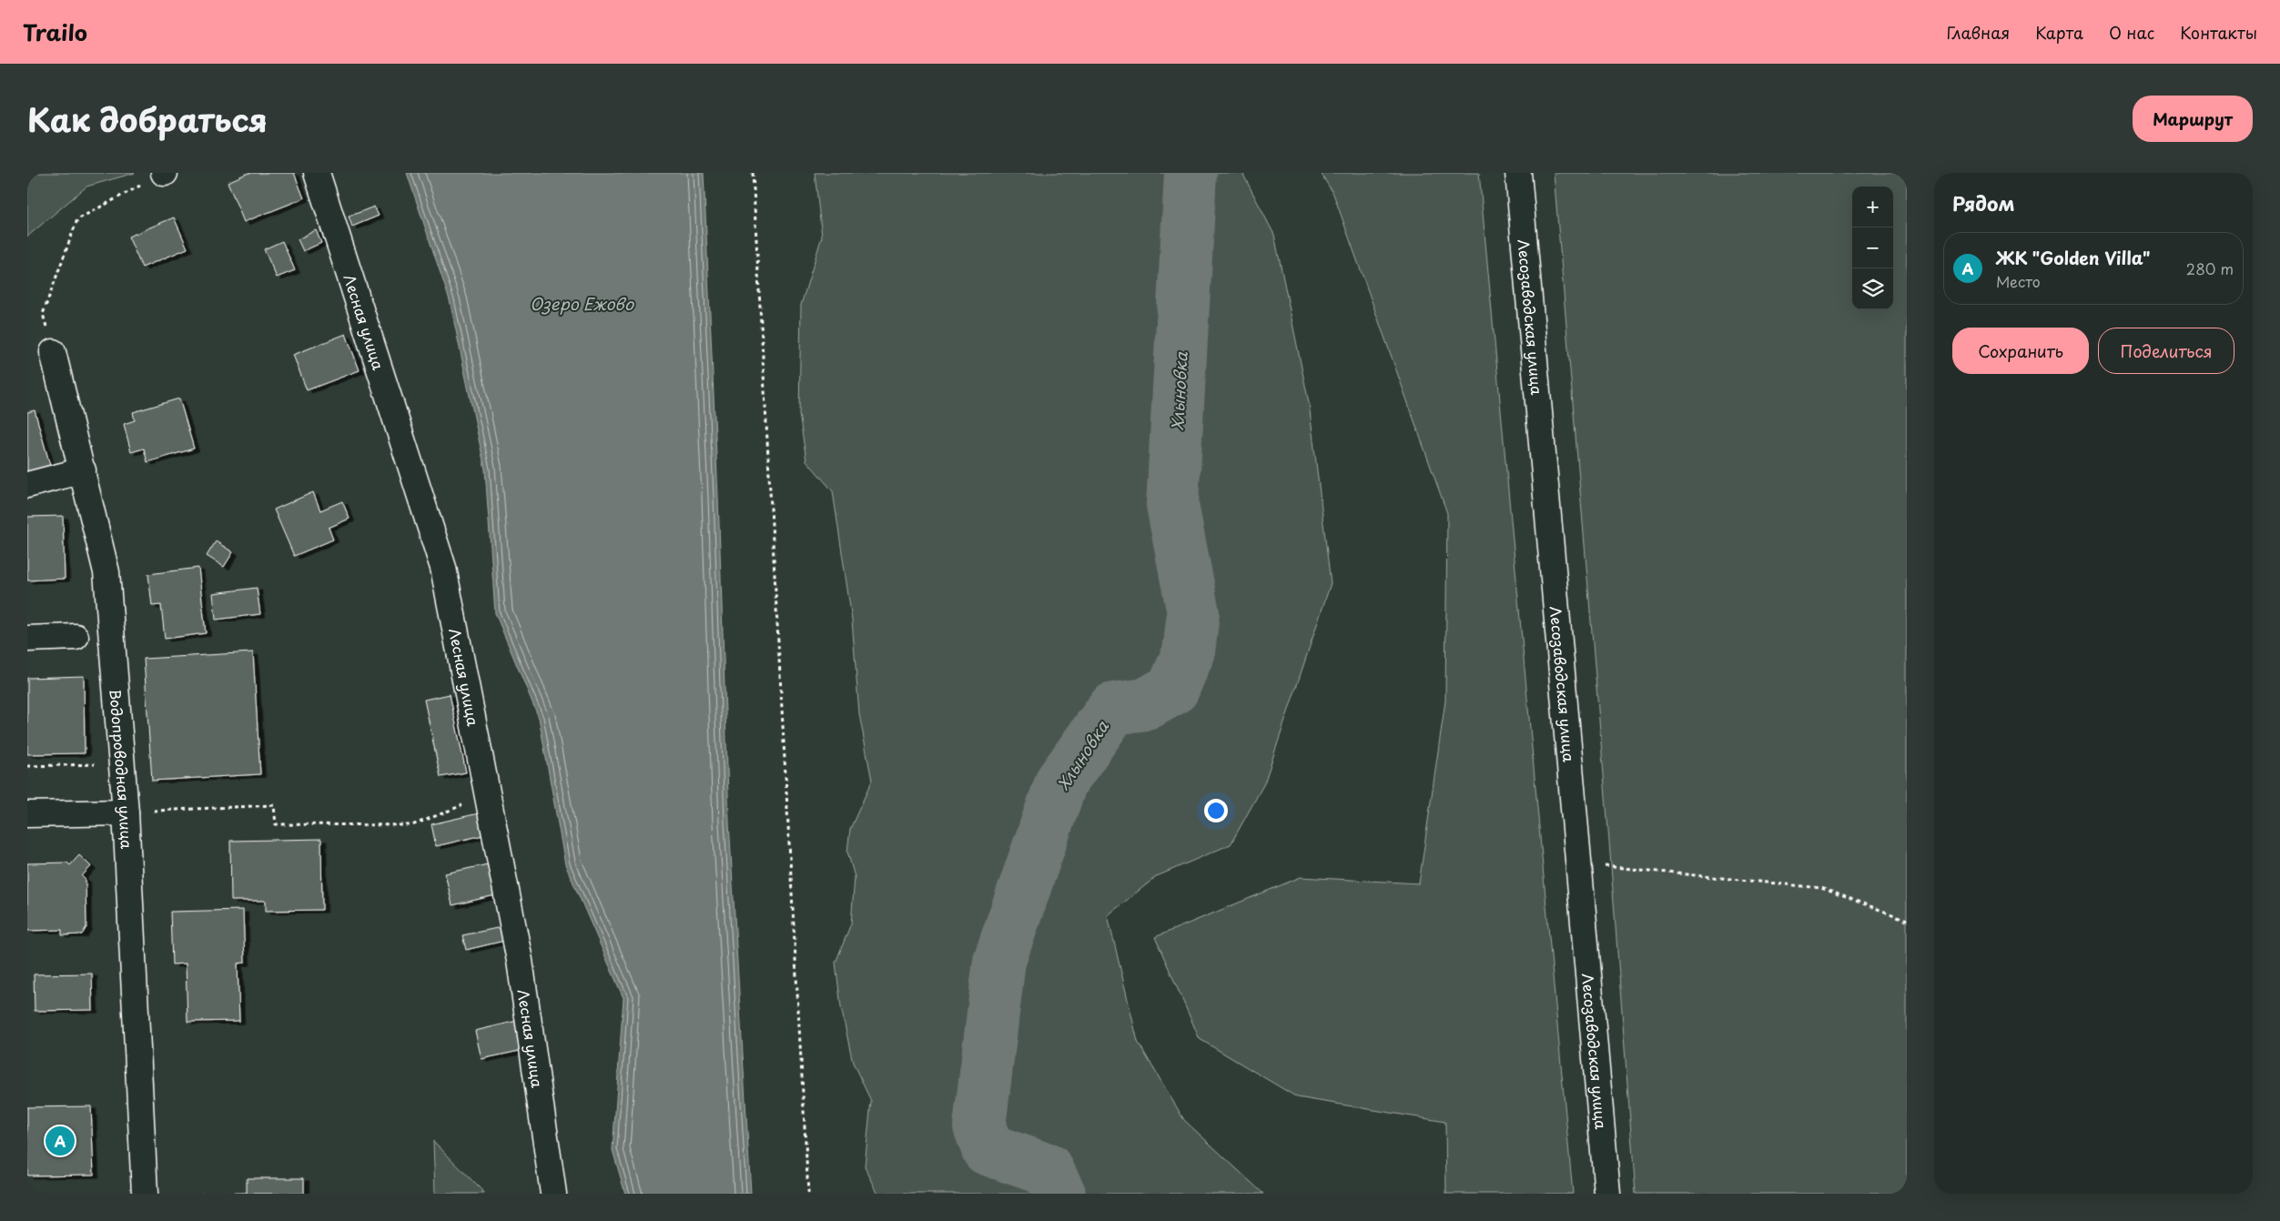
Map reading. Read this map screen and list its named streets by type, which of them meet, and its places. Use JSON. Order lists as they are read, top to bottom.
{
  "streets": {
    "street": ["Лесозаводская улица", "Лесная улица", "Водопроводная улица"]
  },
  "water": ["Озеро Ежово", "Хлыновка"],
  "page": {
    "header": "Trailo",
    "nav": [
      "Главная",
      "Карта",
      "О нас",
      "Контакты"
    ],
    "title": "Как добраться",
    "buttons": [
      "Маршрут",
      ["Сохранить", "Поделиться"]
    ],
    "heading": "Рядом",
    "map_buttons": ["+", "−"],
    "list": [
      {
        "mark": "A",
        "name": "ЖК \"Golden Villa\"",
        "note": "Место",
        "value": "280 m"
      }
    ],
    "pins": "A"
  }
}
